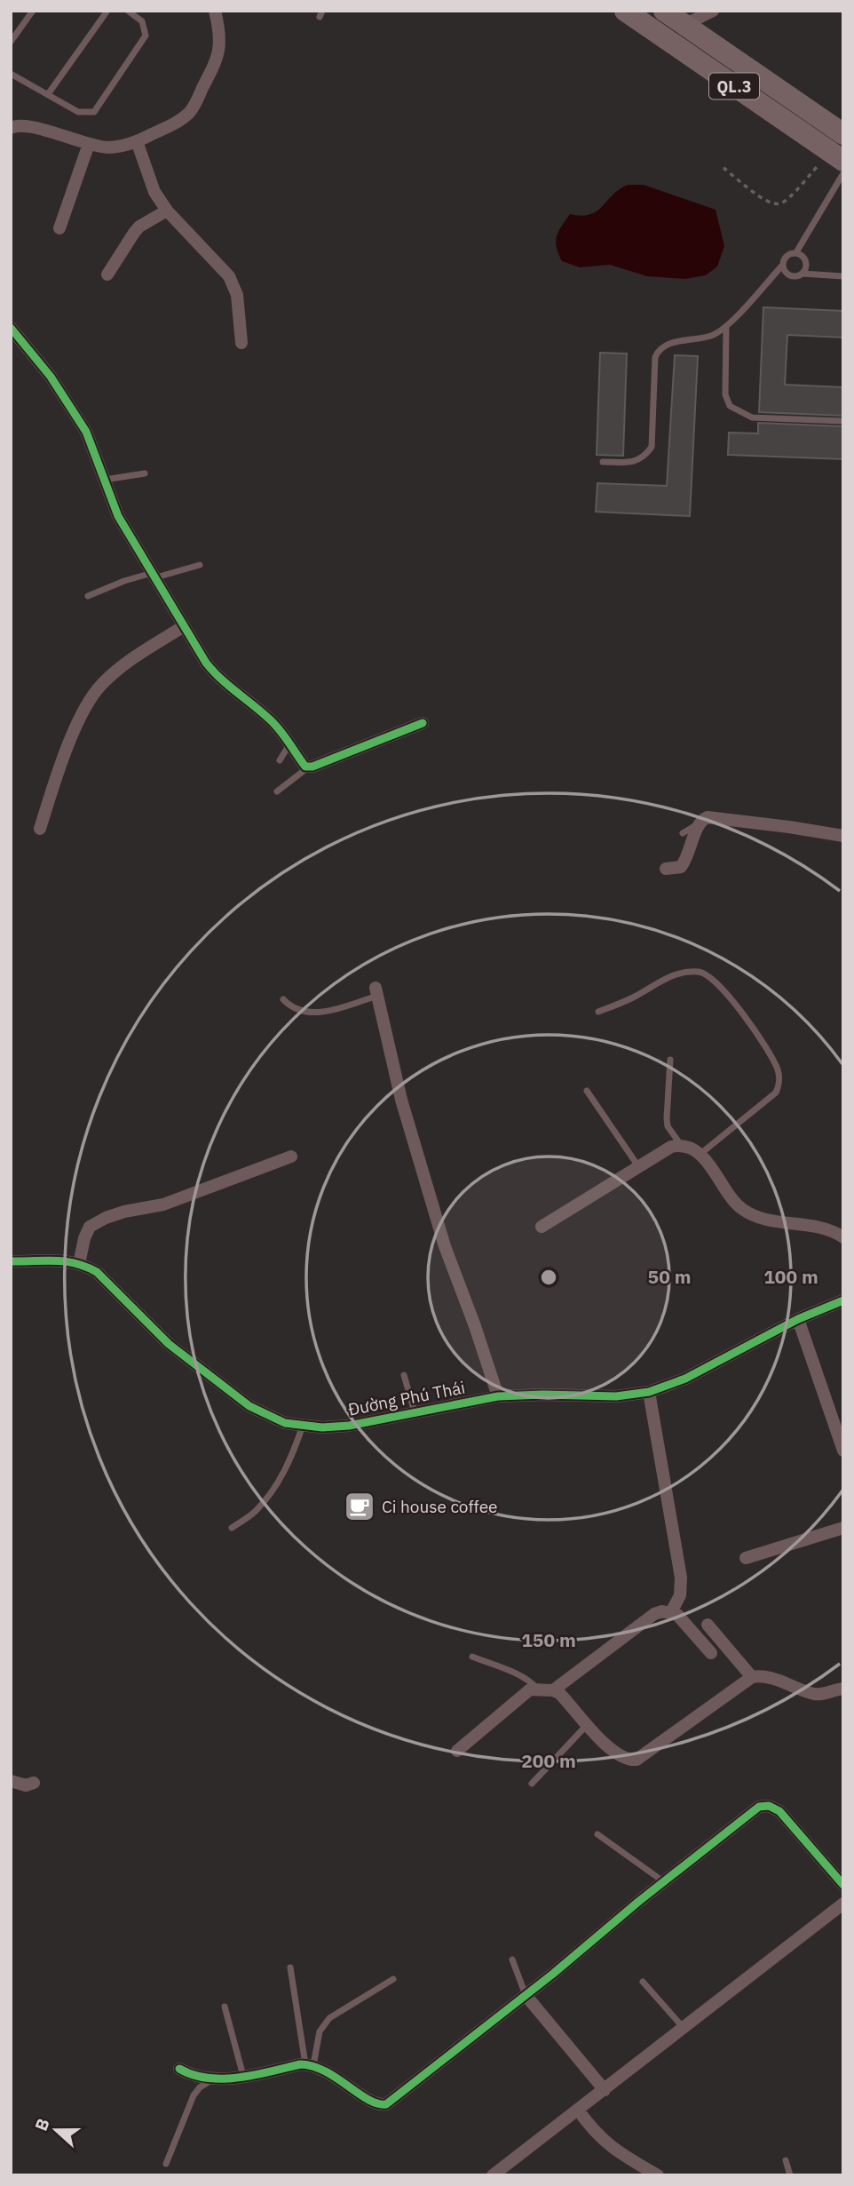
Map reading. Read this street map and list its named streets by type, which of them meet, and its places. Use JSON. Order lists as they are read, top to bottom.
{
  "streets": {
    "highway": ["QL.3"],
    "street": ["Đường Phú Thái"]
  },
  "places": {
    "cafe": ["Ci house coffee"]
  },
  "north": "left",
  "rings": [
    "50 m",
    "100 m",
    "150 m",
    "200 m"
  ]
}
